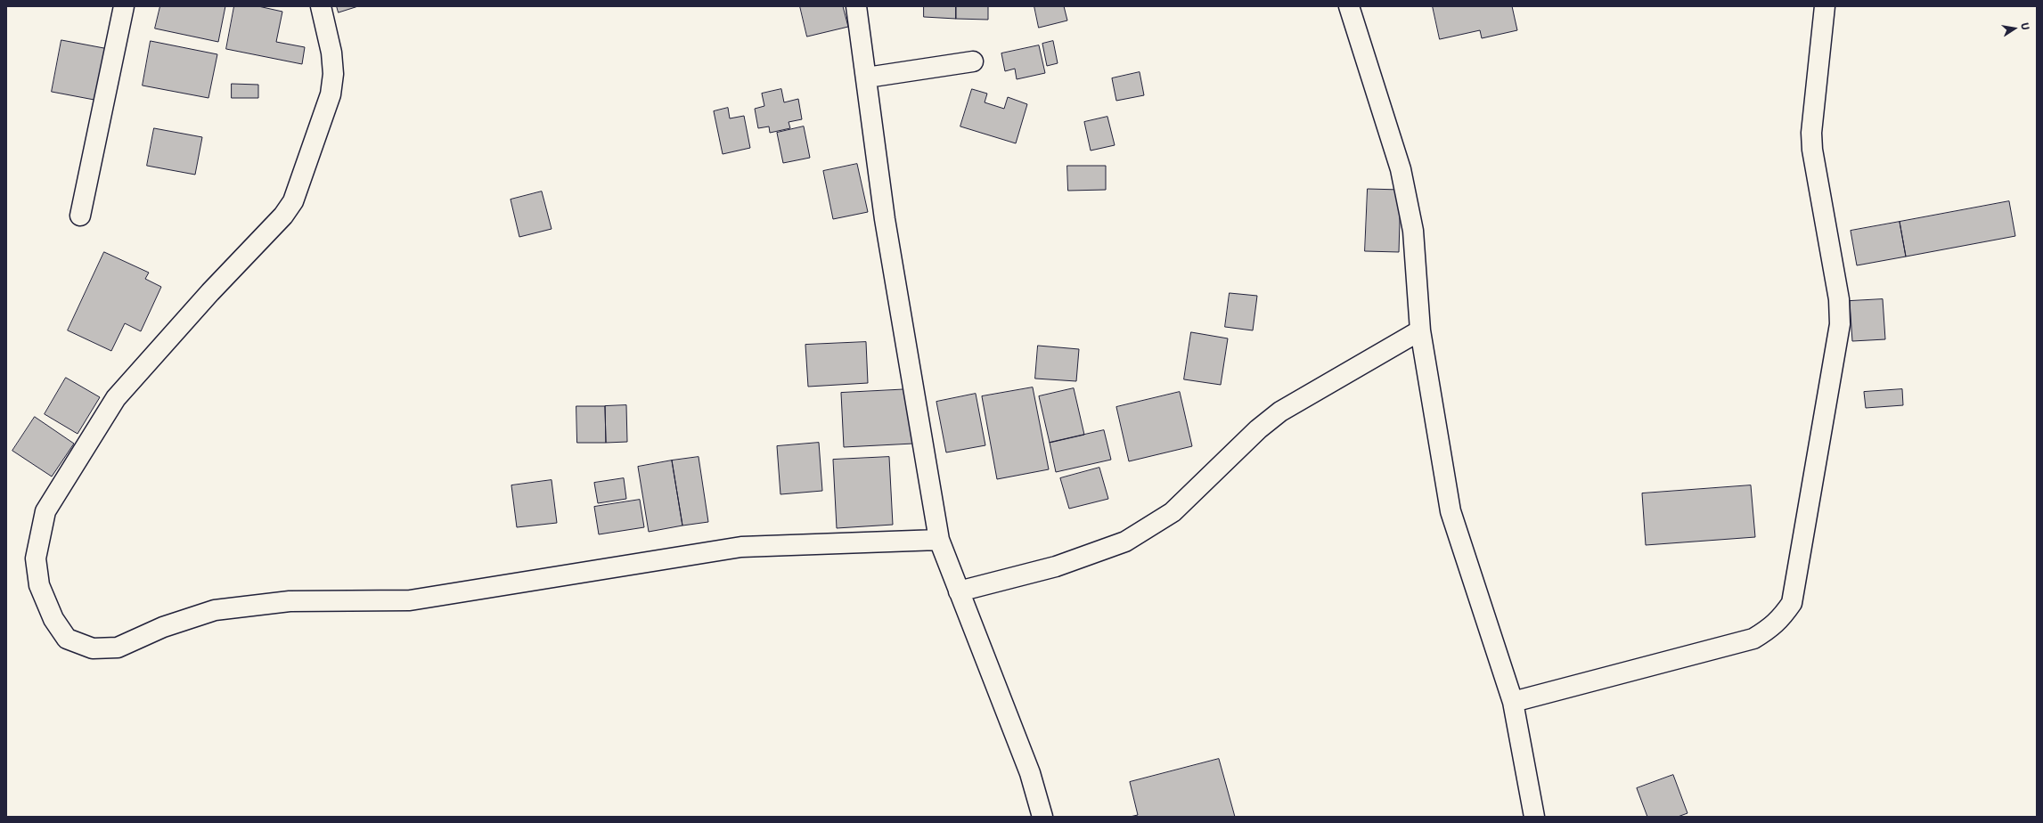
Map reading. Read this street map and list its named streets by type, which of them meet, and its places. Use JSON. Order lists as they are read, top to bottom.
{
  "north": "right"
}
